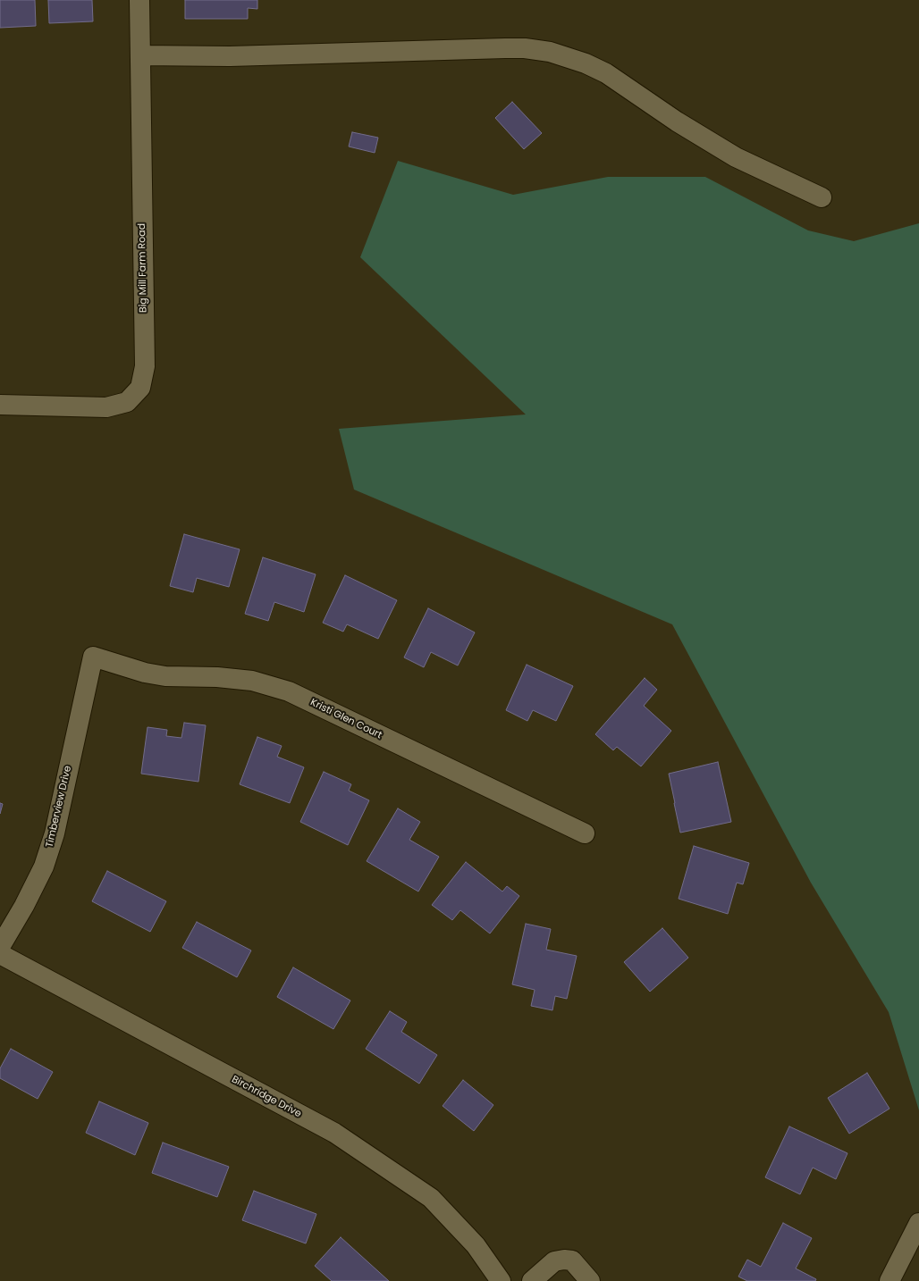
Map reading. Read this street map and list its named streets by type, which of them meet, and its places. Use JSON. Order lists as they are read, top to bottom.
{
  "streets": {
    "street": [
      "Big Mill Farm Road",
      "Kristi Glen Court",
      "Timberview Drive",
      "Birchridge Drive"
    ]
  },
  "crossings": [
    ["Kristi Glen Court", "Timberview Drive"]
  ]
}
